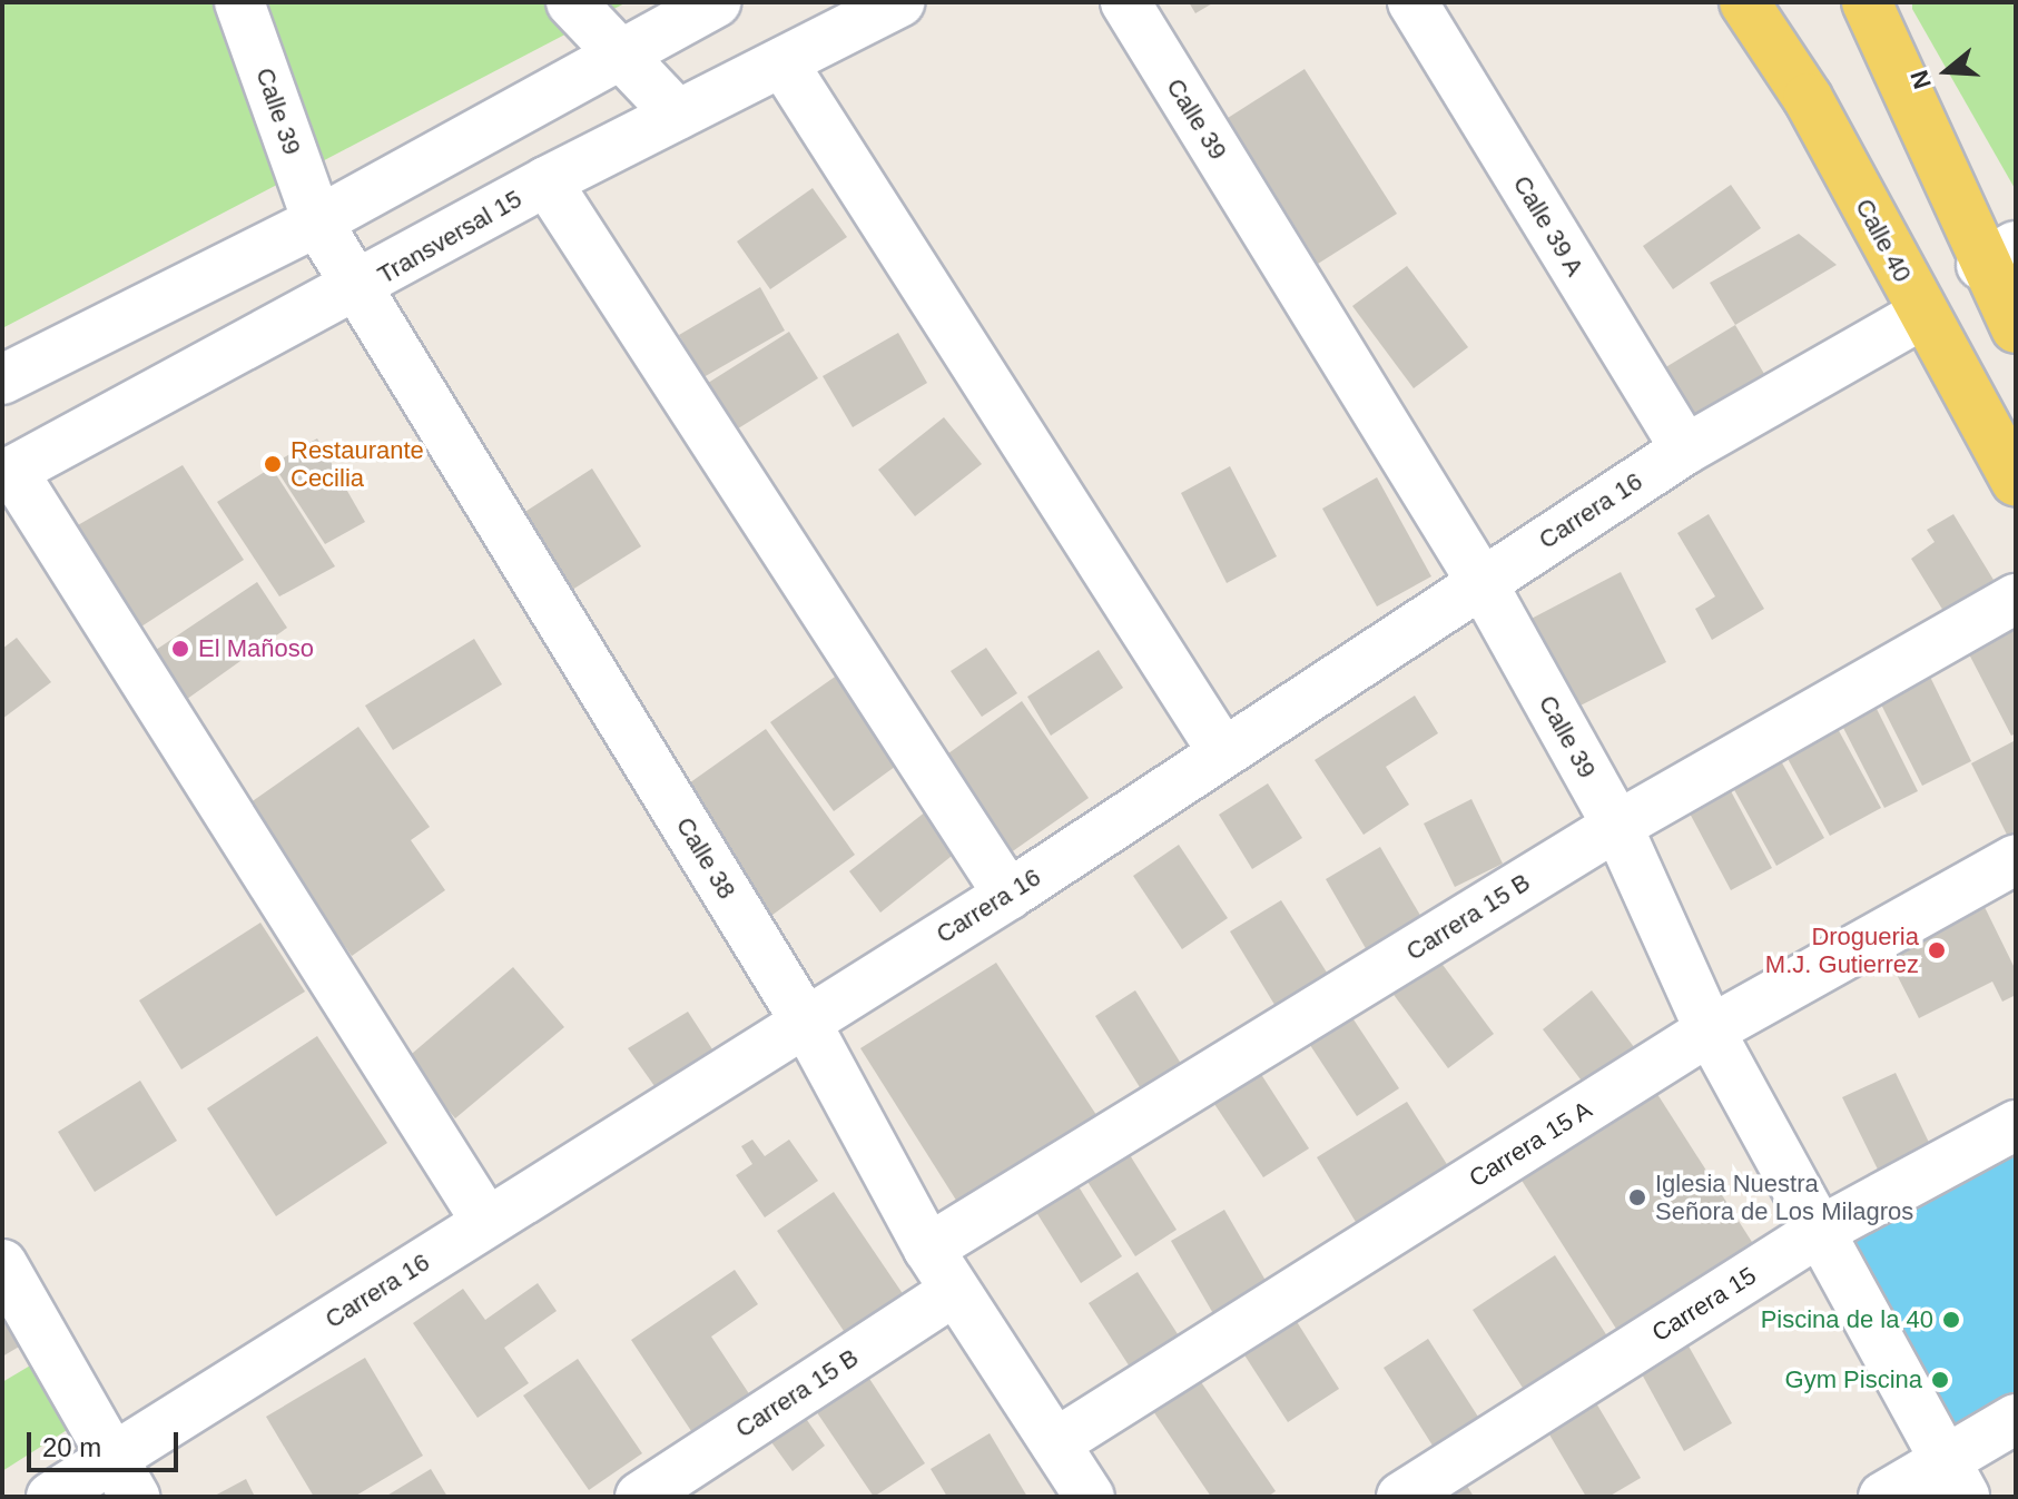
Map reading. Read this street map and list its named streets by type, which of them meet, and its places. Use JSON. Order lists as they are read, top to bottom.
{
  "streets": {
    "main road": ["Calle 40"],
    "street": [
      "Calle 39",
      "Calle 39 A",
      "Transversal 15",
      "Carrera 16",
      "Calle 38",
      "Carrera 15 B",
      "Carrera 15 A",
      "Carrera 15"
    ]
  },
  "crossings": [
    ["Calle 39", "Carrera 16"],
    ["Calle 39", "Calle 38"],
    ["Calle 39", "Carrera 15 B"],
    ["Calle 39", "Carrera 15 A"],
    ["Calle 39", "Carrera 15"],
    ["Calle 39 A", "Carrera 16"],
    ["Transversal 15", "Calle 38"],
    ["Calle 40", "Carrera 16"],
    ["Carrera 16", "Calle 38"],
    ["Calle 38", "Carrera 15 B"],
    ["Calle 38", "Carrera 15 A"]
  ],
  "places": [
    "Restaurante Cecilia",
    "El Mañoso",
    "Drogueria M.J. Gutierrez",
    "Iglesia Nuestra Señora de Los Milagros",
    "Piscina de la 40",
    "Gym Piscina"
  ],
  "scale_bar": "20 m",
  "north": "left"
}
